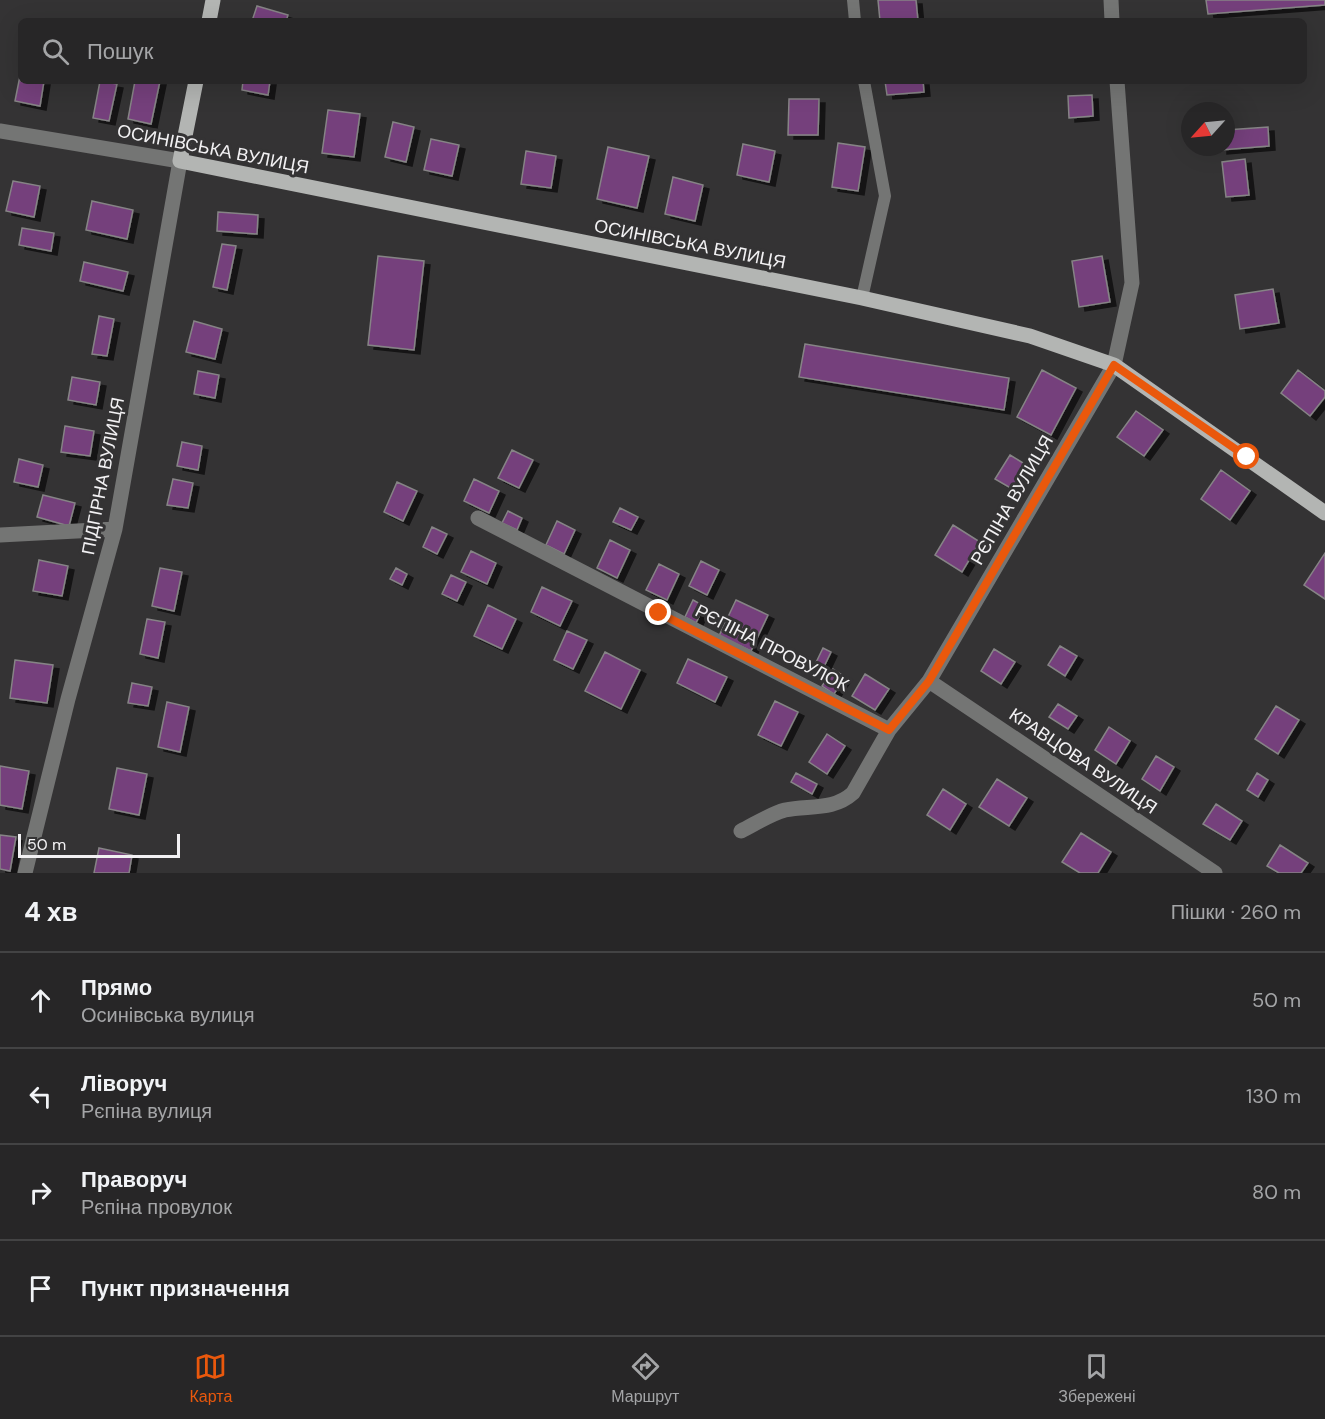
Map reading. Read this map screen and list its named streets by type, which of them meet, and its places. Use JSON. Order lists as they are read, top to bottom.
{
  "streets": {
    "main road": ["ОСИНІВСЬКА ВУЛИЦЯ", "ПІДГІРНА ВУЛИЦЯ"],
    "street": ["РЄПІНА ВУЛИЦЯ", "РЄПІНА ПРОВУЛОК", "КРАВЦОВА ВУЛИЦЯ"]
  },
  "crossings": [
    ["ОСИНІВСЬКА ВУЛИЦЯ", "ПІДГІРНА ВУЛИЦЯ"],
    ["ОСИНІВСЬКА ВУЛИЦЯ", "РЄПІНА ВУЛИЦЯ"],
    ["РЄПІНА ВУЛИЦЯ", "РЄПІНА ПРОВУЛОК"],
    ["РЄПІНА ВУЛИЦЯ", "КРАВЦОВА ВУЛИЦЯ"]
  ],
  "scale_bar": "50 m",
  "north": "bottom left",
  "page": {
    "search": "Пошук",
    "scale": "50 m",
    "heading": ["4 хв", "Пішки · 260 m"],
    "list": [
      ["Прямо", "Осинівська вулиця", "50 m"],
      ["Ліворуч", "Рєпіна вулиця", "130 m"],
      ["Праворуч", "Рєпіна провулок", "80 m"],
      "Пункт призначення"
    ],
    "nav": ["Карта", "Маршрут", "Збережені"]
  }
}
